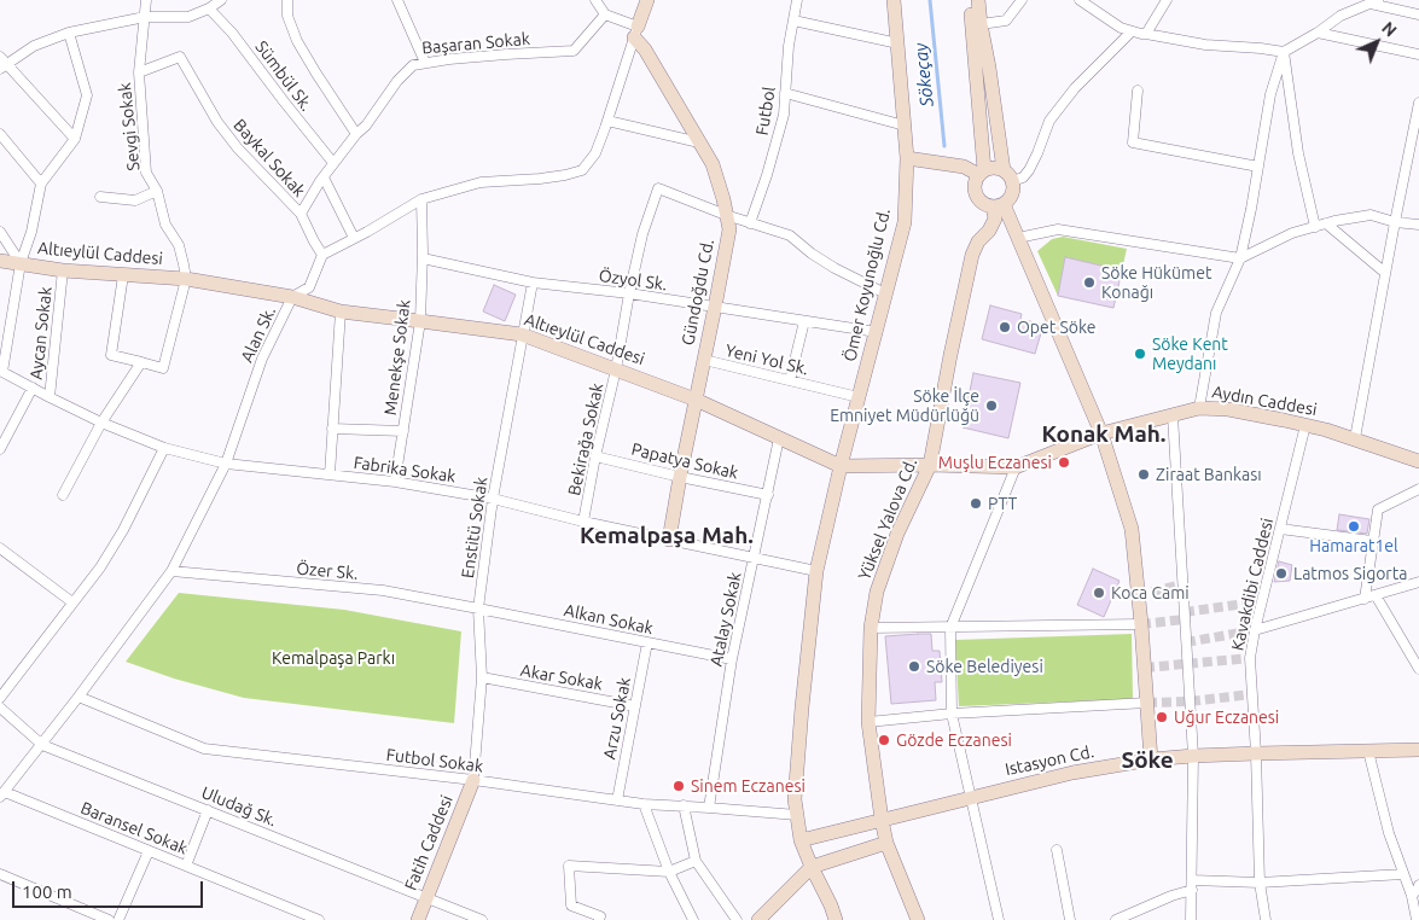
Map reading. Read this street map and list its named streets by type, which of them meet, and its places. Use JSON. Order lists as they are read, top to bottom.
{
  "streets": {
    "main road": [
      "Altıeylül Caddesi",
      "Ömer Koyunoğlu Cd.",
      "Gündoğdu Cd.",
      "Aydın Caddesi",
      "Yüksel Yalova Cd.",
      "Istasyon Cd.",
      "Fatih Caddesi"
    ],
    "street": [
      "Başaran Sokak",
      "Sümbül Sk.",
      "Futbol",
      "Sevgi Sokak",
      "Baykal Sokak",
      "Özyol Sk.",
      "Aycan Sokak",
      "Alan Sk.",
      "Menekşe Sokak",
      "Yeni Yol Sk.",
      "Bekirağa Sokak",
      "Papatya Sokak",
      "Fabrika Sokak",
      "Enstitü Sokak",
      "Özer Sk.",
      "Kavakdibi Caddesi",
      "Alkan Sokak",
      "Atalay Sokak",
      "Akar Sokak",
      "Arzu Sokak",
      "Futbol Sokak",
      "Uludağ Sk.",
      "Baransel Sokak"
    ]
  },
  "crossings": [
    ["Başaran Sokak", "Sümbül Sk."],
    ["Başaran Sokak", "Baykal Sokak"],
    ["Sevgi Sokak", "Baykal Sokak"],
    ["Sevgi Sokak", "Altıeylül Caddesi"],
    ["Baykal Sokak", "Alan Sk."],
    ["Altıeylül Caddesi", "Ömer Koyunoğlu Cd."],
    ["Altıeylül Caddesi", "Gündoğdu Cd."],
    ["Altıeylül Caddesi", "Aycan Sokak"],
    ["Altıeylül Caddesi", "Alan Sk."],
    ["Altıeylül Caddesi", "Menekşe Sokak"],
    ["Altıeylül Caddesi", "Aydın Caddesi"],
    ["Altıeylül Caddesi", "Bekirağa Sokak"],
    ["Altıeylül Caddesi", "Yüksel Yalova Cd."],
    ["Altıeylül Caddesi", "Enstitü Sokak"],
    ["Altıeylül Caddesi", "Atalay Sokak"],
    ["Özyol Sk.", "Ömer Koyunoğlu Cd."],
    ["Özyol Sk.", "Gündoğdu Cd."],
    ["Özyol Sk.", "Menekşe Sokak"],
    ["Özyol Sk.", "Bekirağa Sokak"],
    ["Özyol Sk.", "Enstitü Sokak"],
    ["Ömer Koyunoğlu Cd.", "Yeni Yol Sk."],
    ["Ömer Koyunoğlu Cd.", "Fabrika Sokak"],
    ["Ömer Koyunoğlu Cd.", "Futbol Sokak"],
    ["Ömer Koyunoğlu Cd.", "Istasyon Cd."],
    ["Gündoğdu Cd.", "Yeni Yol Sk."],
    ["Gündoğdu Cd.", "Bekirağa Sokak"],
    ["Gündoğdu Cd.", "Papatya Sokak"],
    ["Gündoğdu Cd.", "Fabrika Sokak"],
    ["Aycan Sokak", "Fabrika Sokak"],
    ["Alan Sk.", "Fabrika Sokak"],
    ["Alan Sk.", "Özer Sk."],
    ["Alan Sk.", "Futbol Sokak"],
    ["Alan Sk.", "Uludağ Sk."],
    ["Alan Sk.", "Baransel Sokak"],
    ["Menekşe Sokak", "Fabrika Sokak"],
    ["Aydın Caddesi", "Kavakdibi Caddesi"],
    ["Bekirağa Sokak", "Papatya Sokak"],
    ["Bekirağa Sokak", "Fabrika Sokak"],
    ["Papatya Sokak", "Atalay Sokak"],
    ["Fabrika Sokak", "Enstitü Sokak"],
    ["Fabrika Sokak", "Atalay Sokak"],
    ["Yüksel Yalova Cd.", "Istasyon Cd."],
    ["Enstitü Sokak", "Özer Sk."],
    ["Enstitü Sokak", "Alkan Sokak"],
    ["Enstitü Sokak", "Akar Sokak"],
    ["Enstitü Sokak", "Futbol Sokak"],
    ["Enstitü Sokak", "Fatih Caddesi"],
    ["Özer Sk.", "Alkan Sokak"],
    ["Kavakdibi Caddesi", "Istasyon Cd."],
    ["Alkan Sokak", "Atalay Sokak"],
    ["Alkan Sokak", "Arzu Sokak"],
    ["Atalay Sokak", "Futbol Sokak"],
    ["Akar Sokak", "Arzu Sokak"],
    ["Arzu Sokak", "Futbol Sokak"],
    ["Futbol Sokak", "Fatih Caddesi"],
    ["Uludağ Sk.", "Fatih Caddesi"]
  ],
  "districts": ["Konak Mah.", "Kemalpaşa Mah.", "Söke"],
  "water": ["Sökeçay"],
  "parks": ["Kemalpaşa Parkı"],
  "places": [
    "Söke Hükümet Konağı",
    "Opet Söke",
    "Söke Kent Meydanı",
    "Söke İlçe Emniyet Müdürlüğü",
    "Muşlu Eczanesi",
    "Ziraat Bankası",
    "PTT",
    "Hamarat1el",
    "Latmos Sigorta",
    "Koca Cami",
    "Söke Belediyesi",
    "Uğur Eczanesi",
    "Gözde Eczanesi",
    "Sinem Eczanesi"
  ],
  "scale_bar": "100 m",
  "north": "top right"
}
